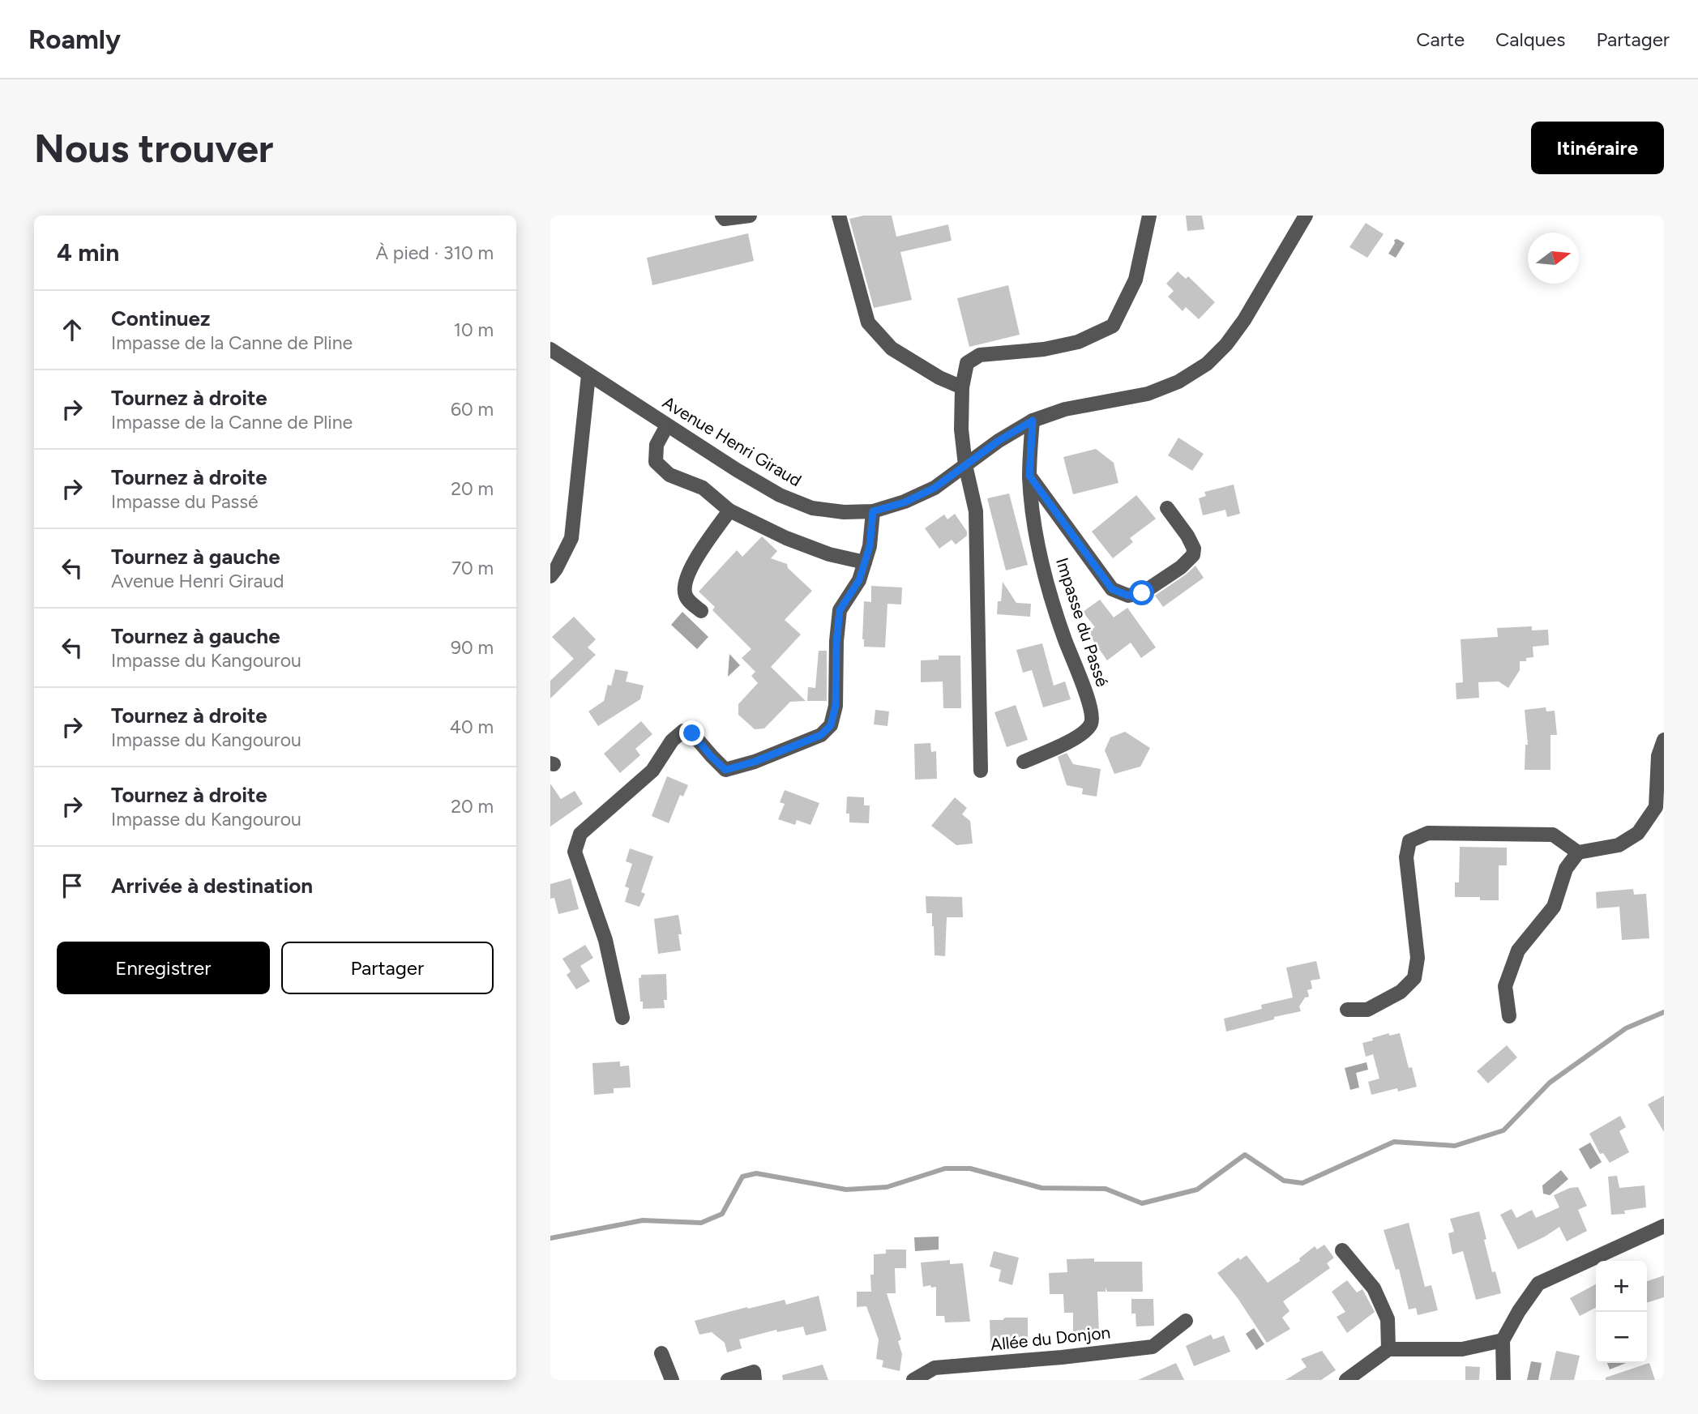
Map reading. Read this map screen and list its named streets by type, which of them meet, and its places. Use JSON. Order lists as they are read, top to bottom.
{
  "streets": {
    "street": ["Avenue Henri Giraud", "Impasse du Passé", "Allée du Donjon"]
  },
  "crossings": [
    ["Avenue Henri Giraud", "Impasse du Passé"]
  ],
  "north": "right",
  "page": {
    "header": "Roamly",
    "nav": ["Carte", "Calques", "Partager"],
    "buttons": [
      "Itinéraire",
      ["Enregistrer", "Partager"]
    ],
    "title": "Nous trouver",
    "heading": ["4 min", "À pied · 310 m"],
    "list": [
      ["Continuez", "Impasse de la Canne de Pline", "10 m"],
      ["Tournez à droite", "Impasse de la Canne de Pline", "60 m"],
      ["Tournez à droite", "Impasse du Passé", "20 m"],
      ["Tournez à gauche", "Avenue Henri Giraud", "70 m"],
      ["Tournez à gauche", "Impasse du Kangourou", "90 m"],
      ["Tournez à droite", "Impasse du Kangourou", "40 m"],
      ["Tournez à droite", "Impasse du Kangourou", "20 m"],
      "Arrivée à destination"
    ],
    "map_buttons": ["+", "−"]
  }
}
